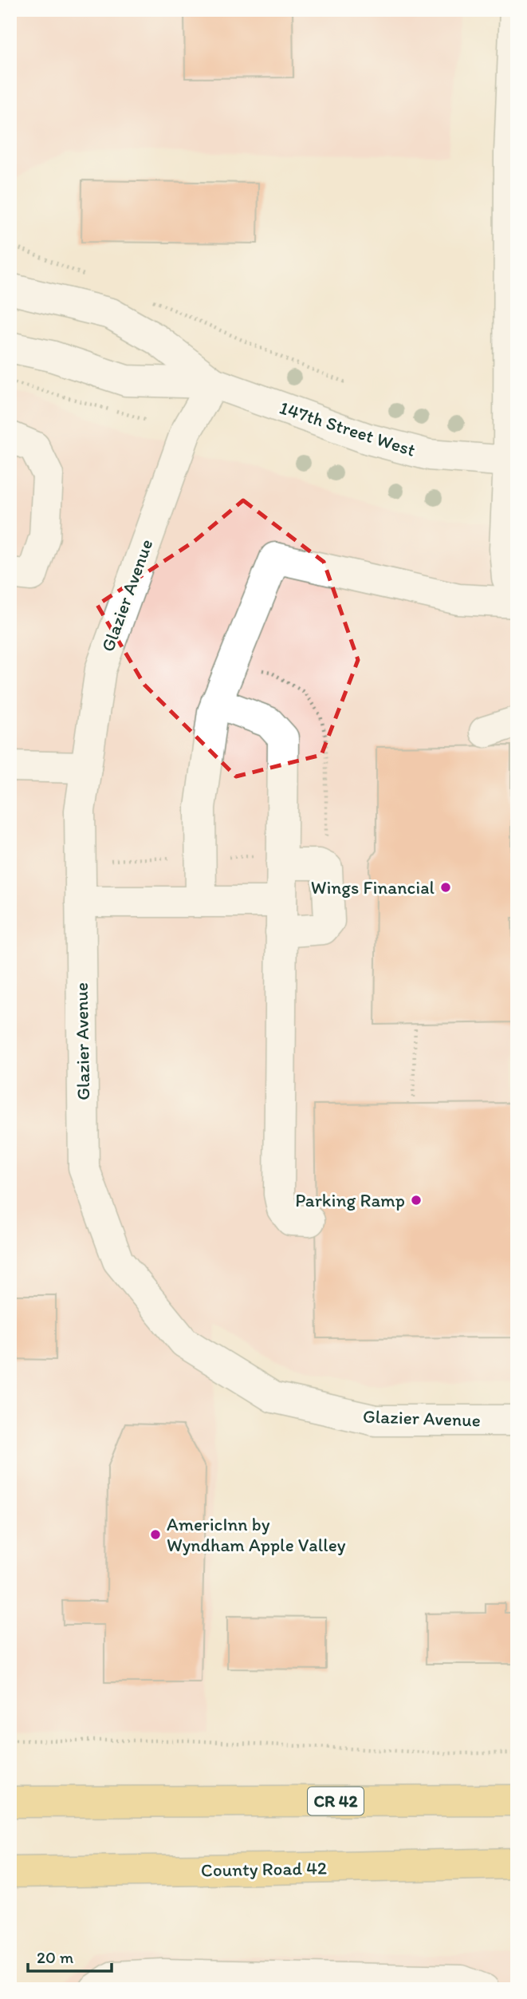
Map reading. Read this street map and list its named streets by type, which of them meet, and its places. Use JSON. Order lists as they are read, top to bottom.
{
  "streets": {
    "highway": ["CR 42", "County Road 42"],
    "street": ["147th Street West", "Glazier Avenue"]
  },
  "crossings": [
    ["147th Street West", "Glazier Avenue"]
  ],
  "places": ["Wings Financial", "Parking Ramp", "AmericInn by Wyndham Apple Valley"],
  "scale_bar": "20 m"
}
